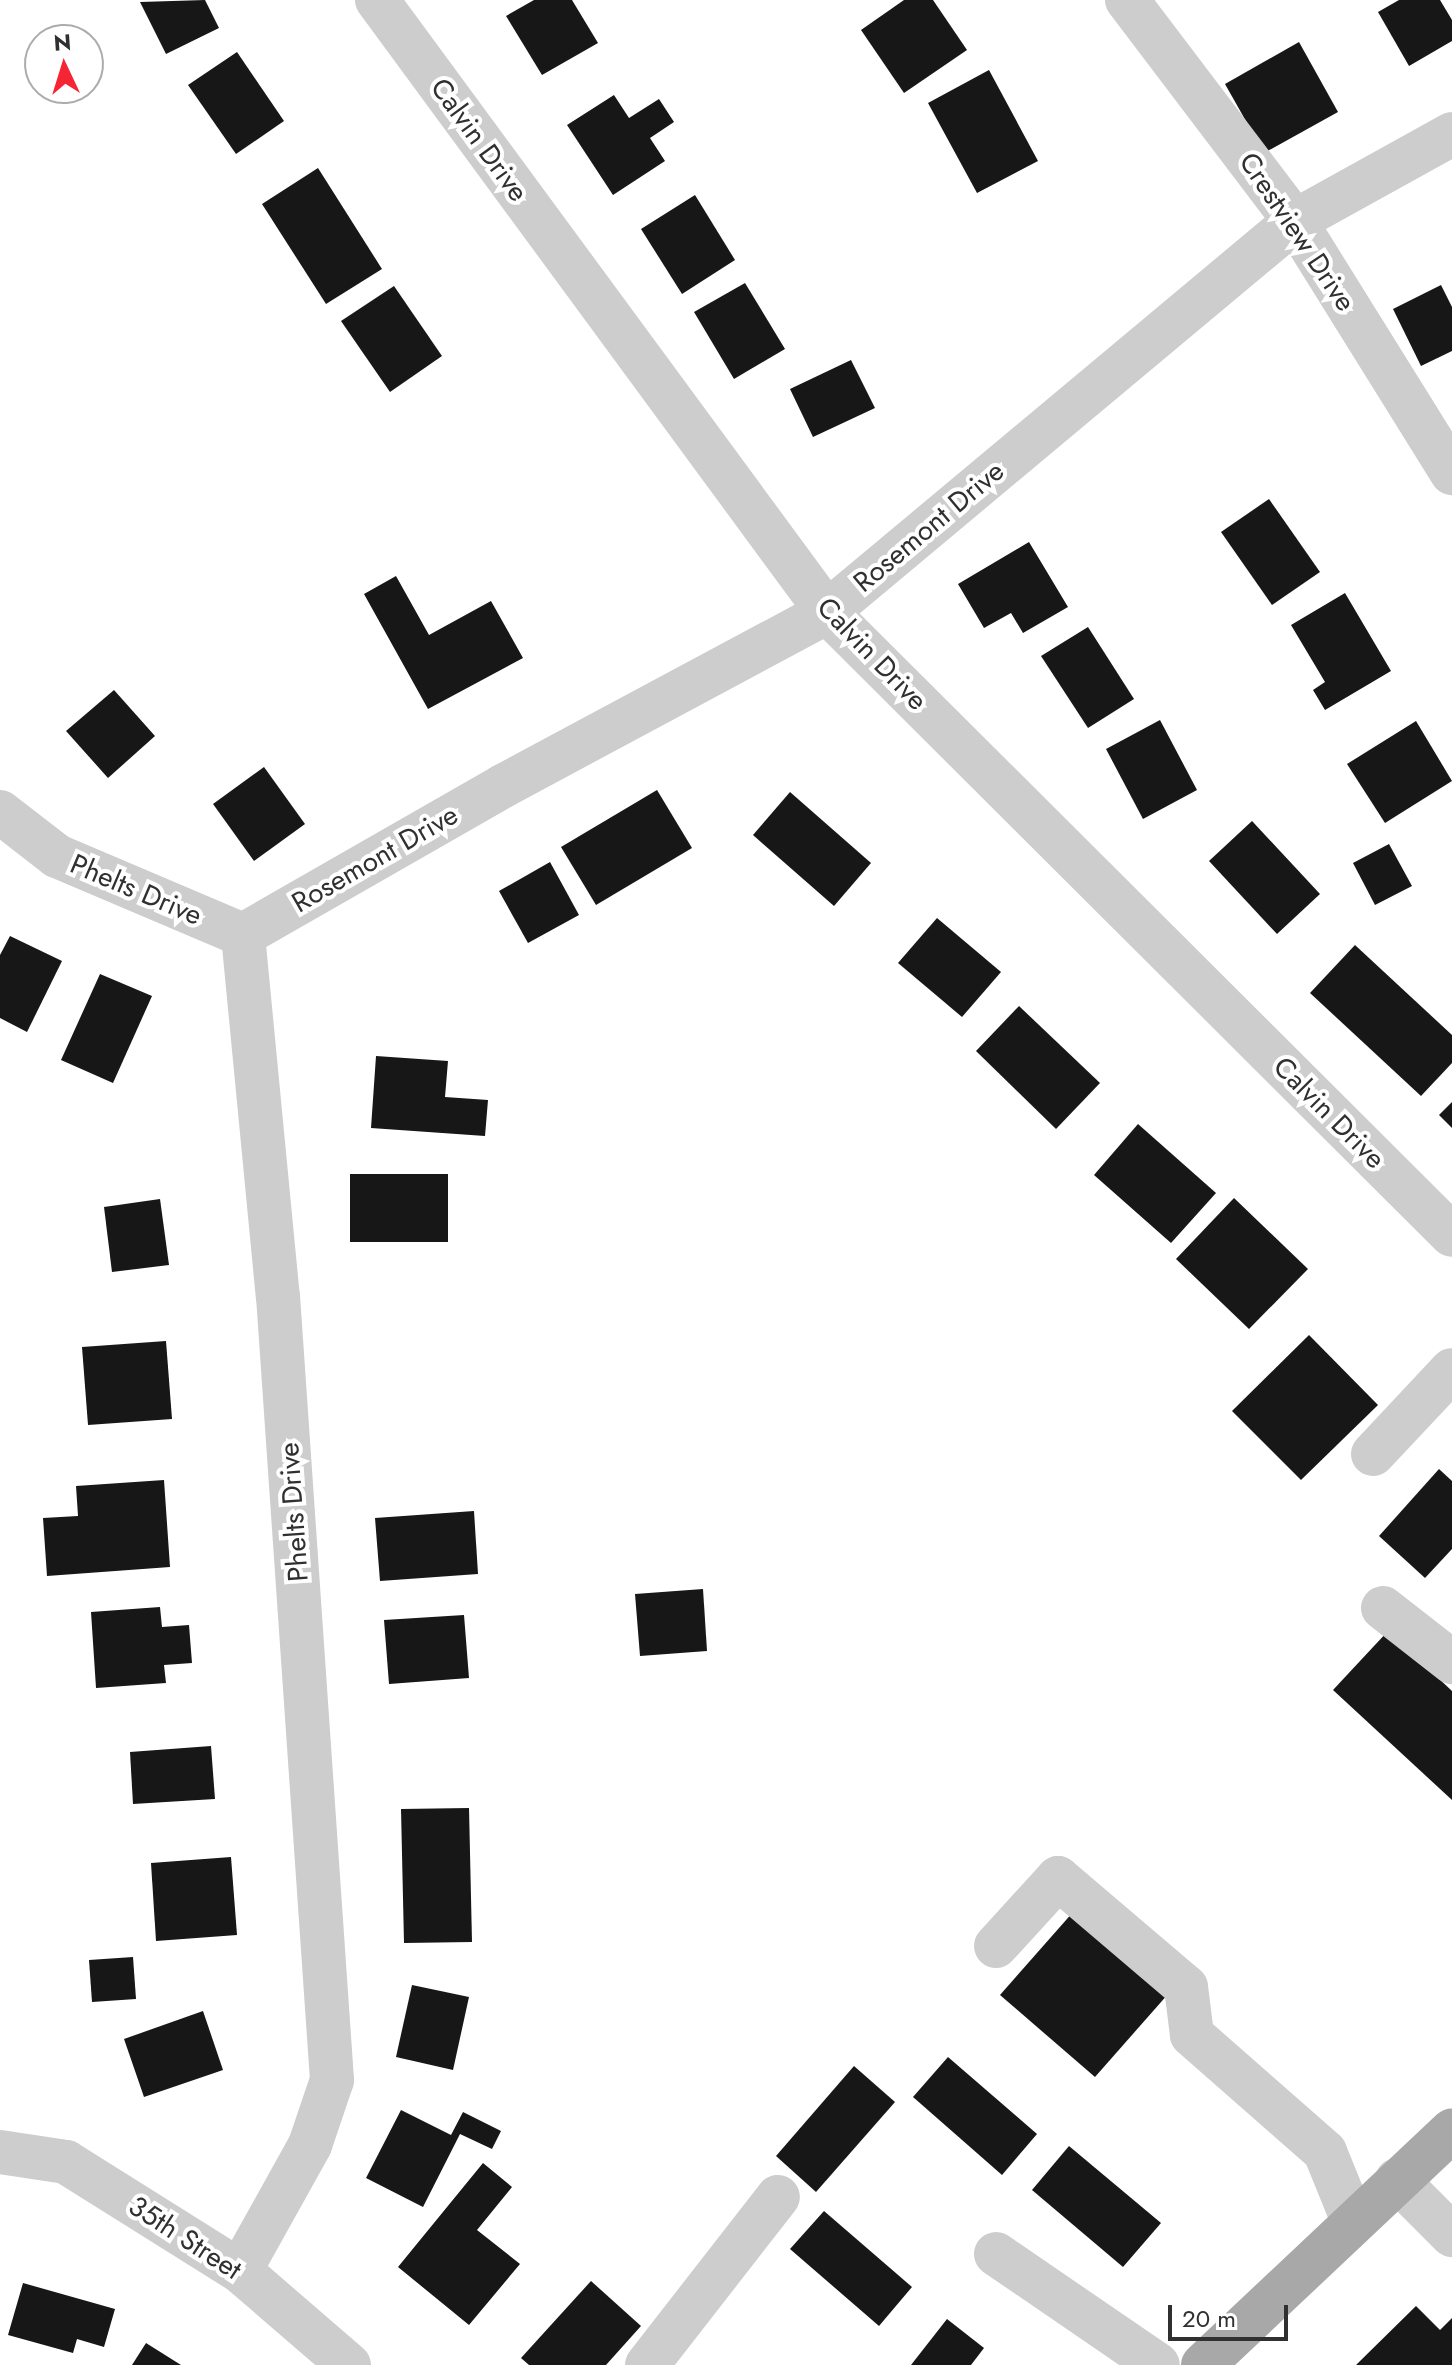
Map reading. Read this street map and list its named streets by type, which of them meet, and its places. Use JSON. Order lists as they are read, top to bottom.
{
  "streets": {
    "street": [
      "Calvin Drive",
      "Crestview Drive",
      "Rosemont Drive",
      "Phelts Drive",
      "35th Street"
    ]
  },
  "crossings": [
    ["Calvin Drive", "Rosemont Drive"],
    ["Crestview Drive", "Rosemont Drive"],
    ["Rosemont Drive", "Phelts Drive"],
    ["Phelts Drive", "35th Street"]
  ],
  "scale_bar": "20 m",
  "north": "top"
}
